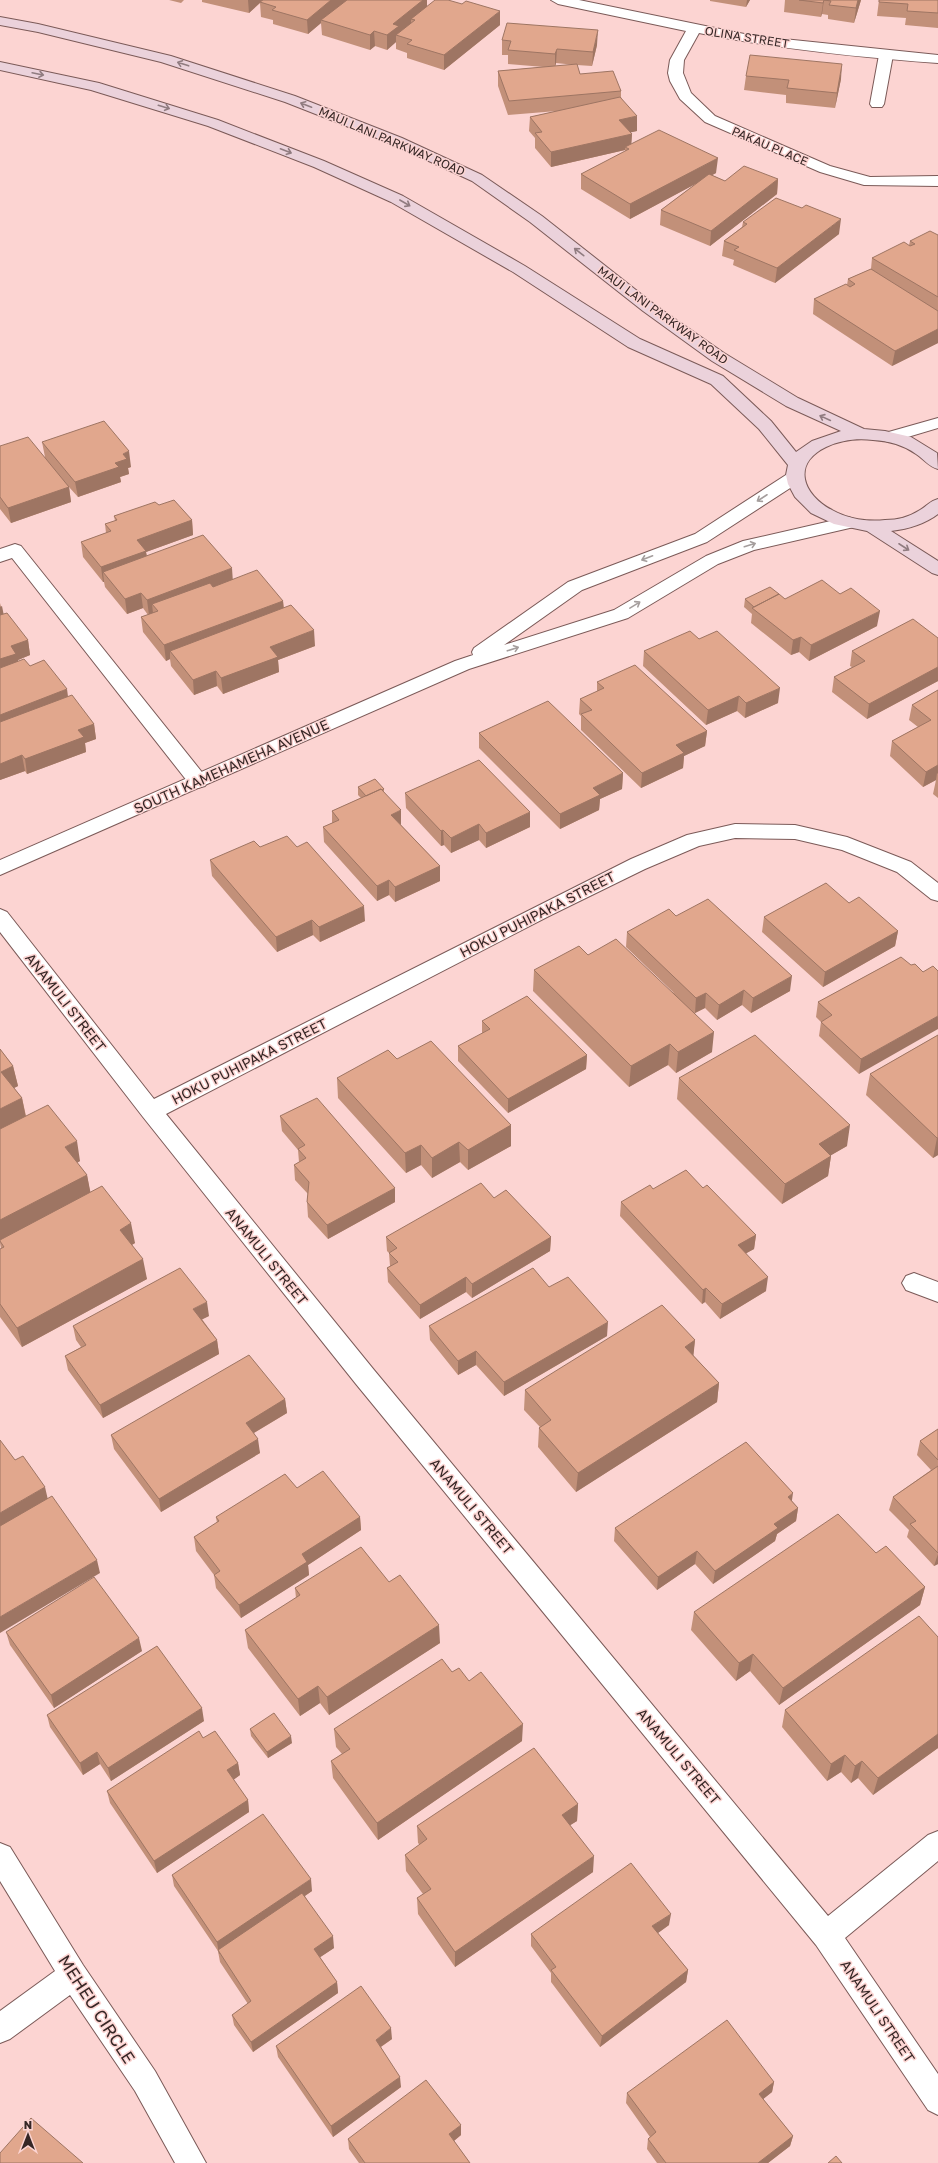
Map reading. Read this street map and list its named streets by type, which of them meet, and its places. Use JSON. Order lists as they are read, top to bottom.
{
  "streets": {
    "main road": ["MAUI LANI PARKWAY ROAD"],
    "street": [
      "OLINA STREET",
      "PAKAU PLACE",
      "SOUTH KAMEHAMEHA AVENUE",
      "HOKU PUHIPAKA STREET",
      "ANAMULI STREET",
      "MEHEU CIRCLE"
    ]
  },
  "crossings": [
    ["OLINA STREET", "PAKAU PLACE"],
    ["MAUI LANI PARKWAY ROAD", "SOUTH KAMEHAMEHA AVENUE"],
    ["HOKU PUHIPAKA STREET", "ANAMULI STREET"]
  ],
  "north": "top"
}
